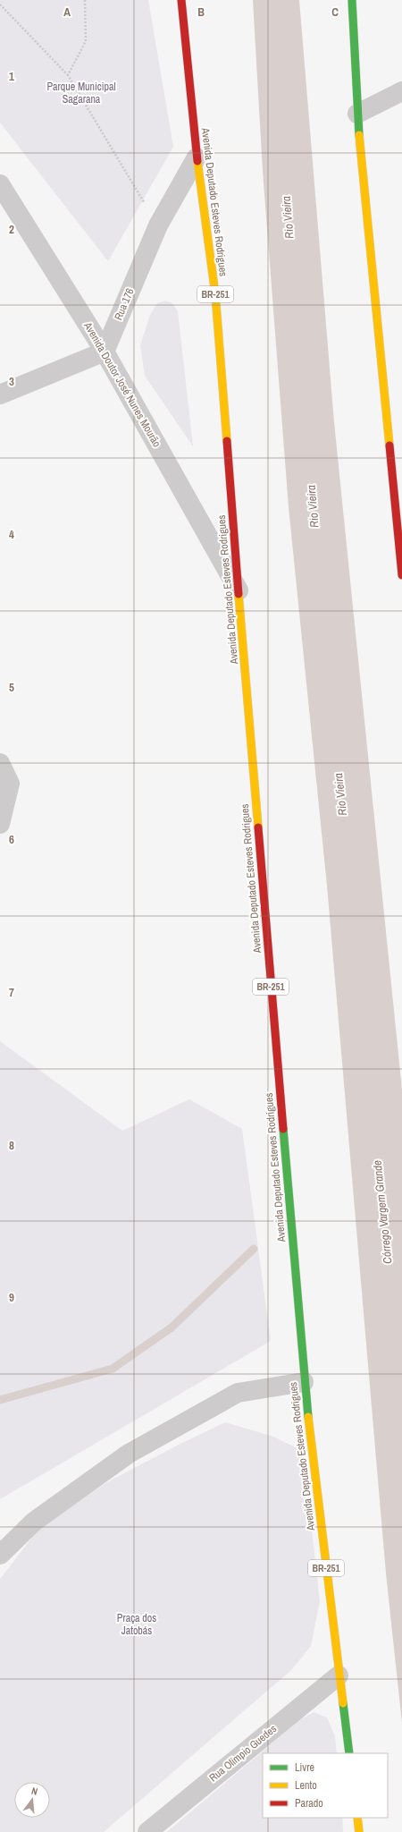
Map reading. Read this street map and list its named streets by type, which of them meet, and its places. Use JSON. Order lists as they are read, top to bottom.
{
  "streets": {
    "main road": ["Avenida Deputado Esteves Rodrigues", "BR-251"],
    "street": ["Rua 176", "Avenida Doutor José Nunes Mourão", "Rua Olímpio Guedes"]
  },
  "crossings": [
    ["Avenida Deputado Esteves Rodrigues", "Rua 176"],
    ["Avenida Deputado Esteves Rodrigues", "Avenida Doutor José Nunes Mourão"],
    ["Avenida Deputado Esteves Rodrigues", "Rua Olímpio Guedes"],
    ["Rua 176", "Avenida Doutor José Nunes Mourão"]
  ],
  "water": ["Rio Vieira", "Córrego Vargem Grande"],
  "parks": ["Parque Municipal Sagarana", "Praça dos Jatobás"],
  "legend": ["Livre", "Lento", "Parado"],
  "north": "top",
  "grid": {
    "columns": ["A", "B", "C"],
    "rows": [
      "1",
      "2",
      "3",
      "4",
      "5",
      "6",
      "7",
      "8",
      "9"
    ]
  }
}
